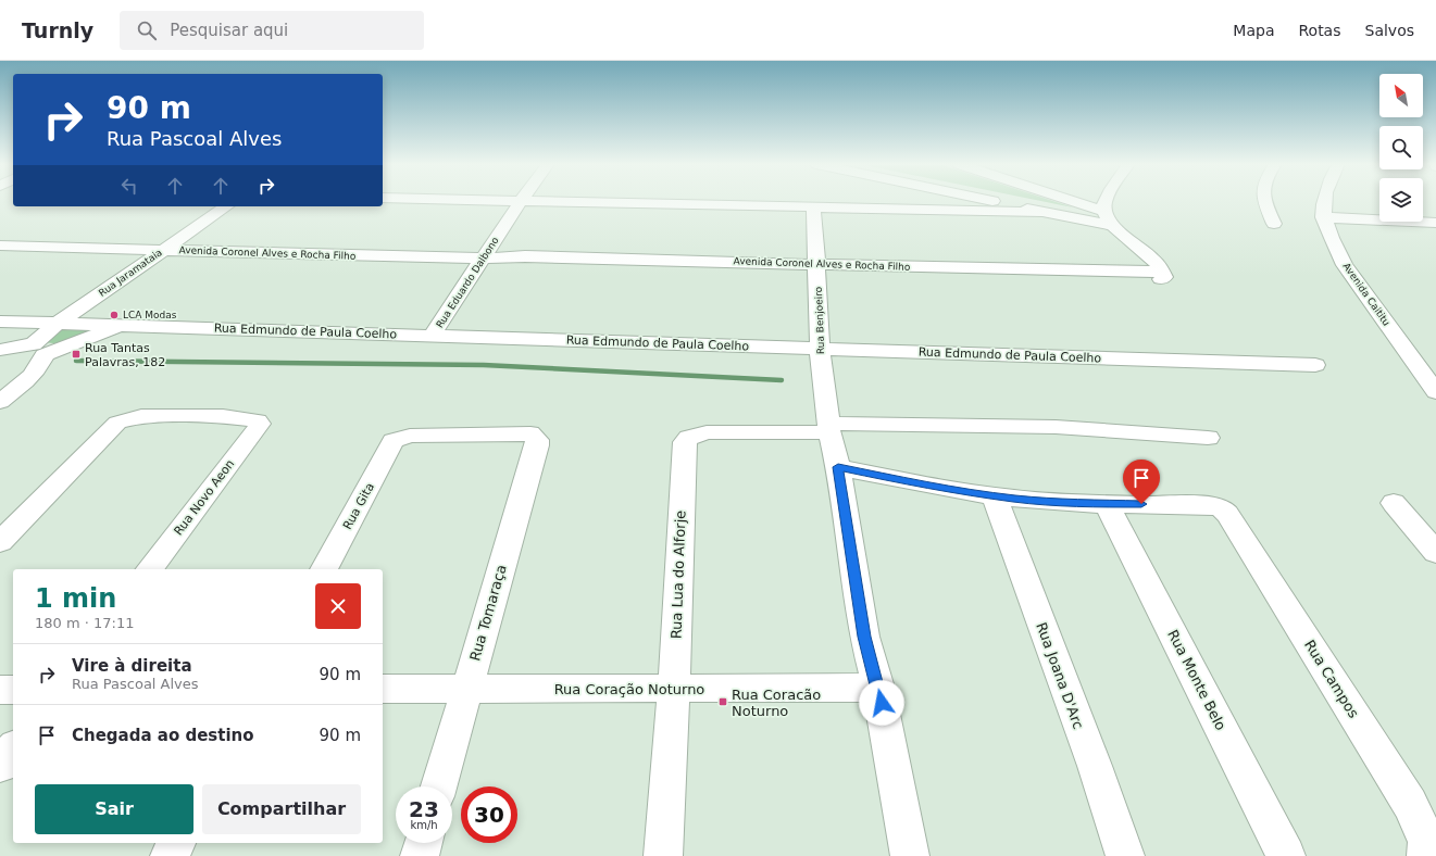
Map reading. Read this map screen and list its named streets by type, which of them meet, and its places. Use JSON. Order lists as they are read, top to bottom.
{
  "streets": {
    "street": [
      "Avenida Coronel Alves e Rocha Filho",
      "Rua Jaramataia",
      "Rua Eduardo Dalbono",
      "Avenida Caititu",
      "Rua Benjoeiro",
      "Rua Edmundo de Paula Coelho",
      "Rua Novo Aeon",
      "Rua Gita",
      "Rua Lua do Alforje",
      "Rua Tomaraça",
      "Rua Joana D'Arc",
      "Rua Campos",
      "Rua Monte Belo",
      "Rua Coração Noturno"
    ]
  },
  "crossings": [
    ["Avenida Coronel Alves e Rocha Filho", "Rua Jaramataia"],
    ["Avenida Coronel Alves e Rocha Filho", "Rua Eduardo Dalbono"],
    ["Avenida Coronel Alves e Rocha Filho", "Rua Benjoeiro"],
    ["Rua Jaramataia", "Rua Edmundo de Paula Coelho"],
    ["Rua Eduardo Dalbono", "Rua Edmundo de Paula Coelho"],
    ["Rua Benjoeiro", "Rua Edmundo de Paula Coelho"],
    ["Rua Benjoeiro", "Rua Lua do Alforje"],
    ["Rua Benjoeiro", "Rua Coração Noturno"],
    ["Rua Gita", "Rua Tomaraça"],
    ["Rua Lua do Alforje", "Rua Coração Noturno"],
    ["Rua Tomaraça", "Rua Coração Noturno"],
    ["Rua Campos", "Rua Monte Belo"]
  ],
  "places": {
    "other": ["LCA Modas"],
    "transit": ["Rua Tantas Palavras, 182", "Rua Coracão Noturno"]
  },
  "north": "top left",
  "page": {
    "header": "Turnly",
    "search": "Pesquisar aqui",
    "nav": ["Mapa", "Rotas", "Salvos"],
    "turn": ["90 m", "Rua Pascoal Alves"],
    "heading": ["1 min", "180 m · 17:11"],
    "list": [
      {
        "name": "Vire à direita",
        "note": "Rua Pascoal Alves",
        "value": "90 m"
      },
      {
        "name": "Chegada ao destino",
        "value": "90 m"
      }
    ],
    "buttons": ["Sair", "Compartilhar"],
    "speed": "23 km/h",
    "limit": "30"
  }
}
